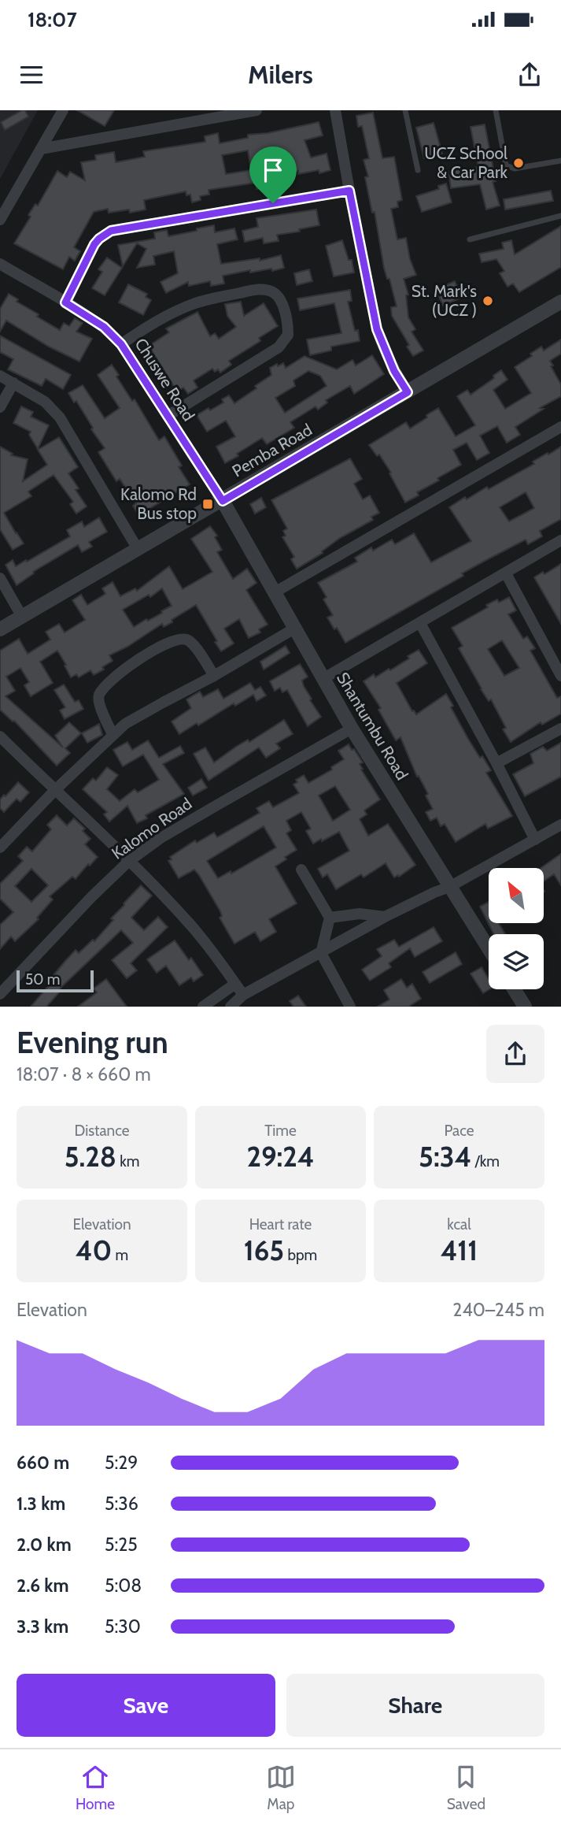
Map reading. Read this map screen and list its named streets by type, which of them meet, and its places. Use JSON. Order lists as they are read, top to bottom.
{
  "streets": {
    "street": [
      "Chuswe Road",
      "Pemba Road",
      "Shantumbu Road",
      "Kalomo Road"
    ]
  },
  "crossings": [
    ["Chuswe Road", "Pemba Road"],
    ["Chuswe Road", "Shantumbu Road"],
    ["Pemba Road", "Shantumbu Road"],
    ["Shantumbu Road", "Kalomo Road"]
  ],
  "places": {
    "other": ["UCZ School & Car Park", "St. Mark's (UCZ )"],
    "transit": ["Kalomo Rd Bus stop"]
  },
  "scale_bar": "50 m",
  "north": "top left",
  "page": {
    "status": "18:07",
    "header": "Milers",
    "scale": "50 m",
    "heading": ["Evening run", "18:07 · 8 × 660 m"],
    "stats": [
      ["Distance", "5.28 km"],
      ["Time", "29:24"],
      ["Pace", "5:34 /km"],
      ["Elevation", "40 m"],
      ["Heart rate", "165 bpm"],
      ["kcal", "411"]
    ],
    "chart": ["Elevation", "240–245 m"],
    "list": [
      {
        "name": "660 m",
        "note": "5:29"
      },
      {
        "name": "1.3 km",
        "note": "5:36"
      },
      {
        "name": "2.0 km",
        "note": "5:25"
      },
      {
        "name": "2.6 km",
        "note": "5:08"
      },
      {
        "name": "3.3 km",
        "note": "5:30"
      }
    ],
    "buttons": ["Save", "Share"],
    "tabs": ["Home", "Map", "Saved"]
  }
}
